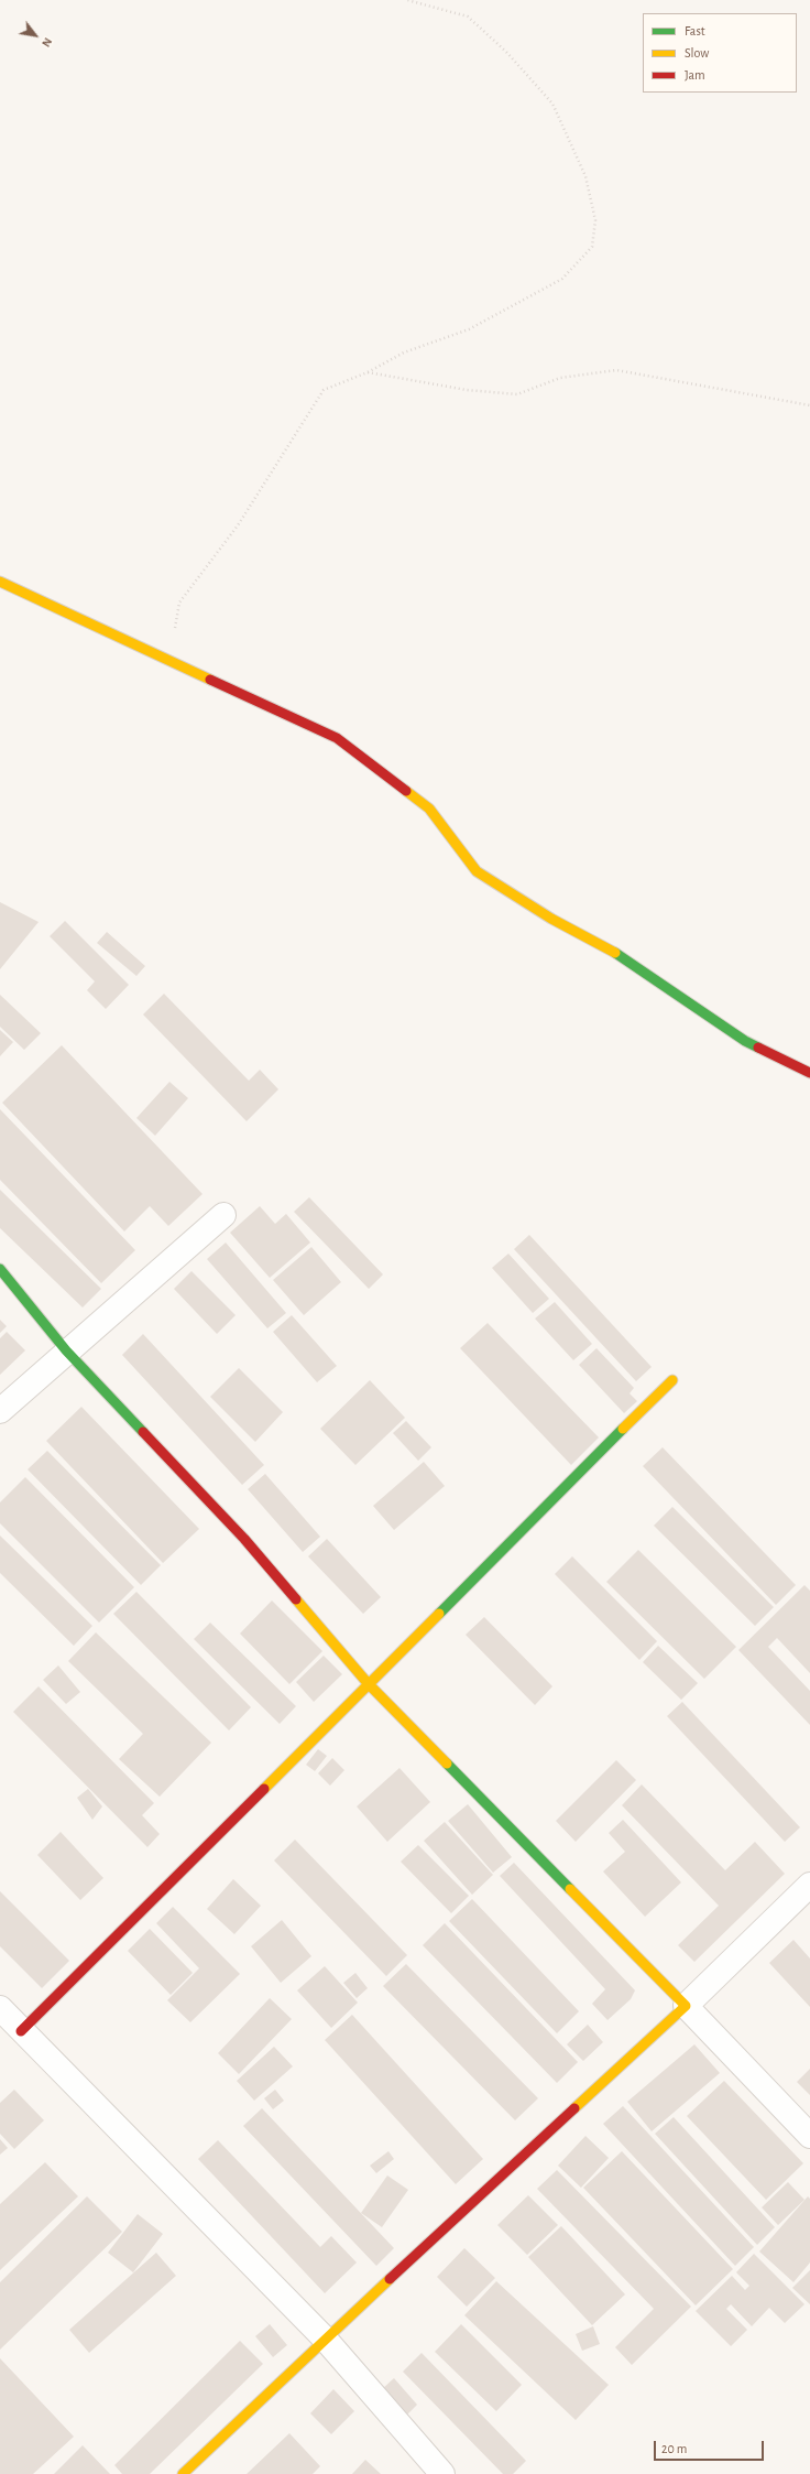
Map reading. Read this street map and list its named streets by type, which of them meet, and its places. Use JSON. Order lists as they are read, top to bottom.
{
  "legend": ["Fast", "Slow", "Jam"],
  "scale_bar": "20 m",
  "north": "bottom right"
}
